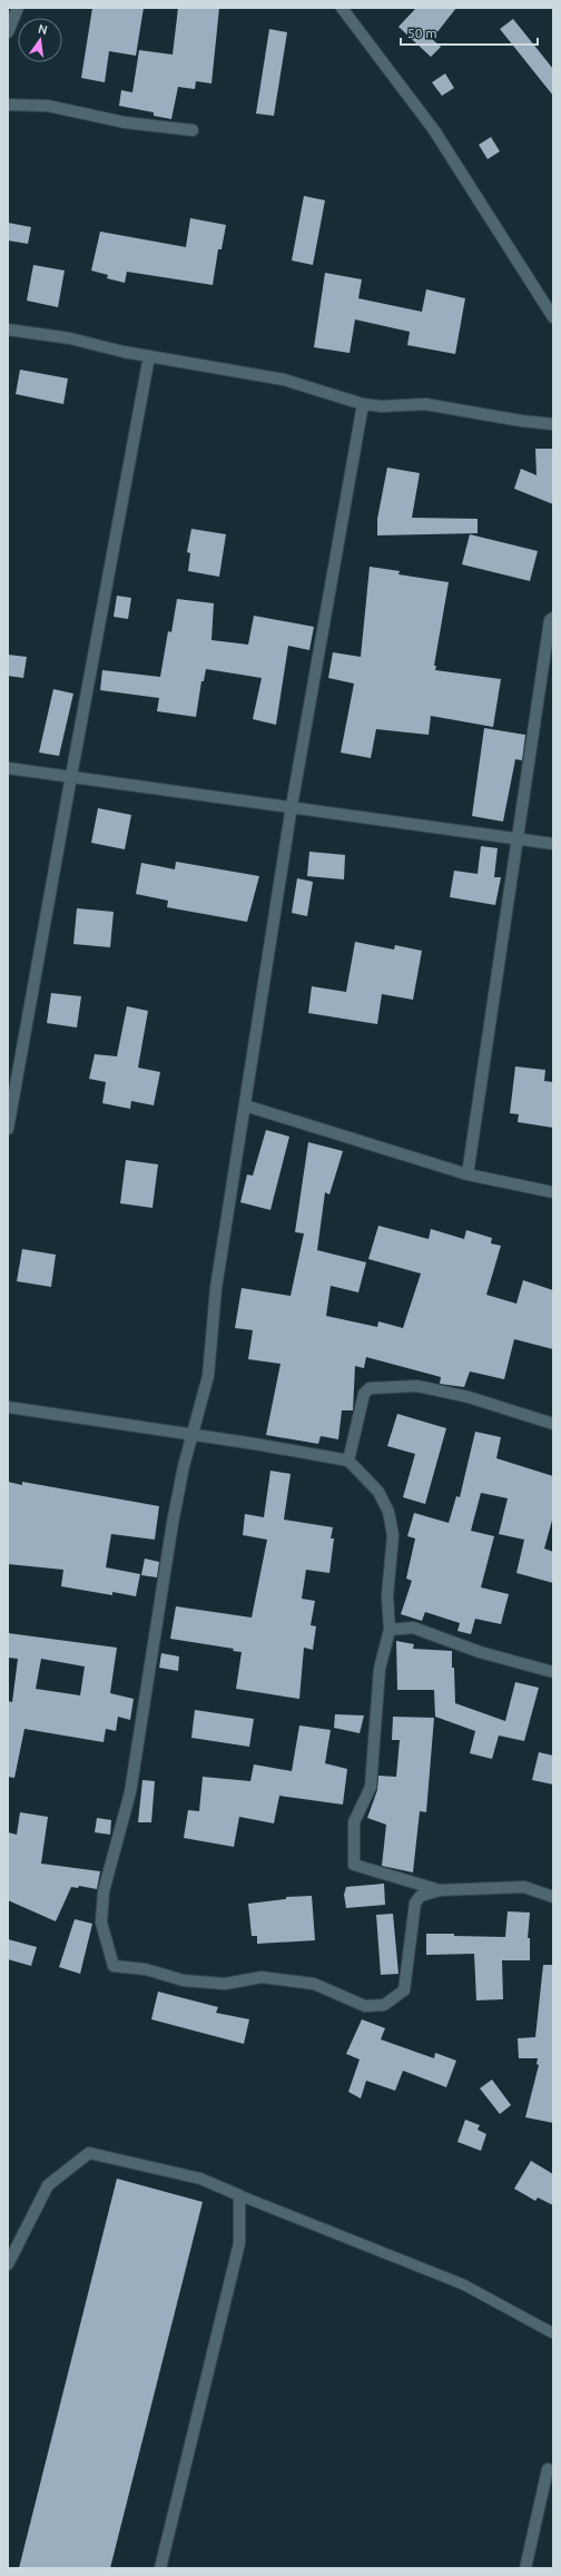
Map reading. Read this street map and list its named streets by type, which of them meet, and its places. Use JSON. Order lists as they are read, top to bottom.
{
  "scale_bar": "50 m",
  "north": "top"
}
